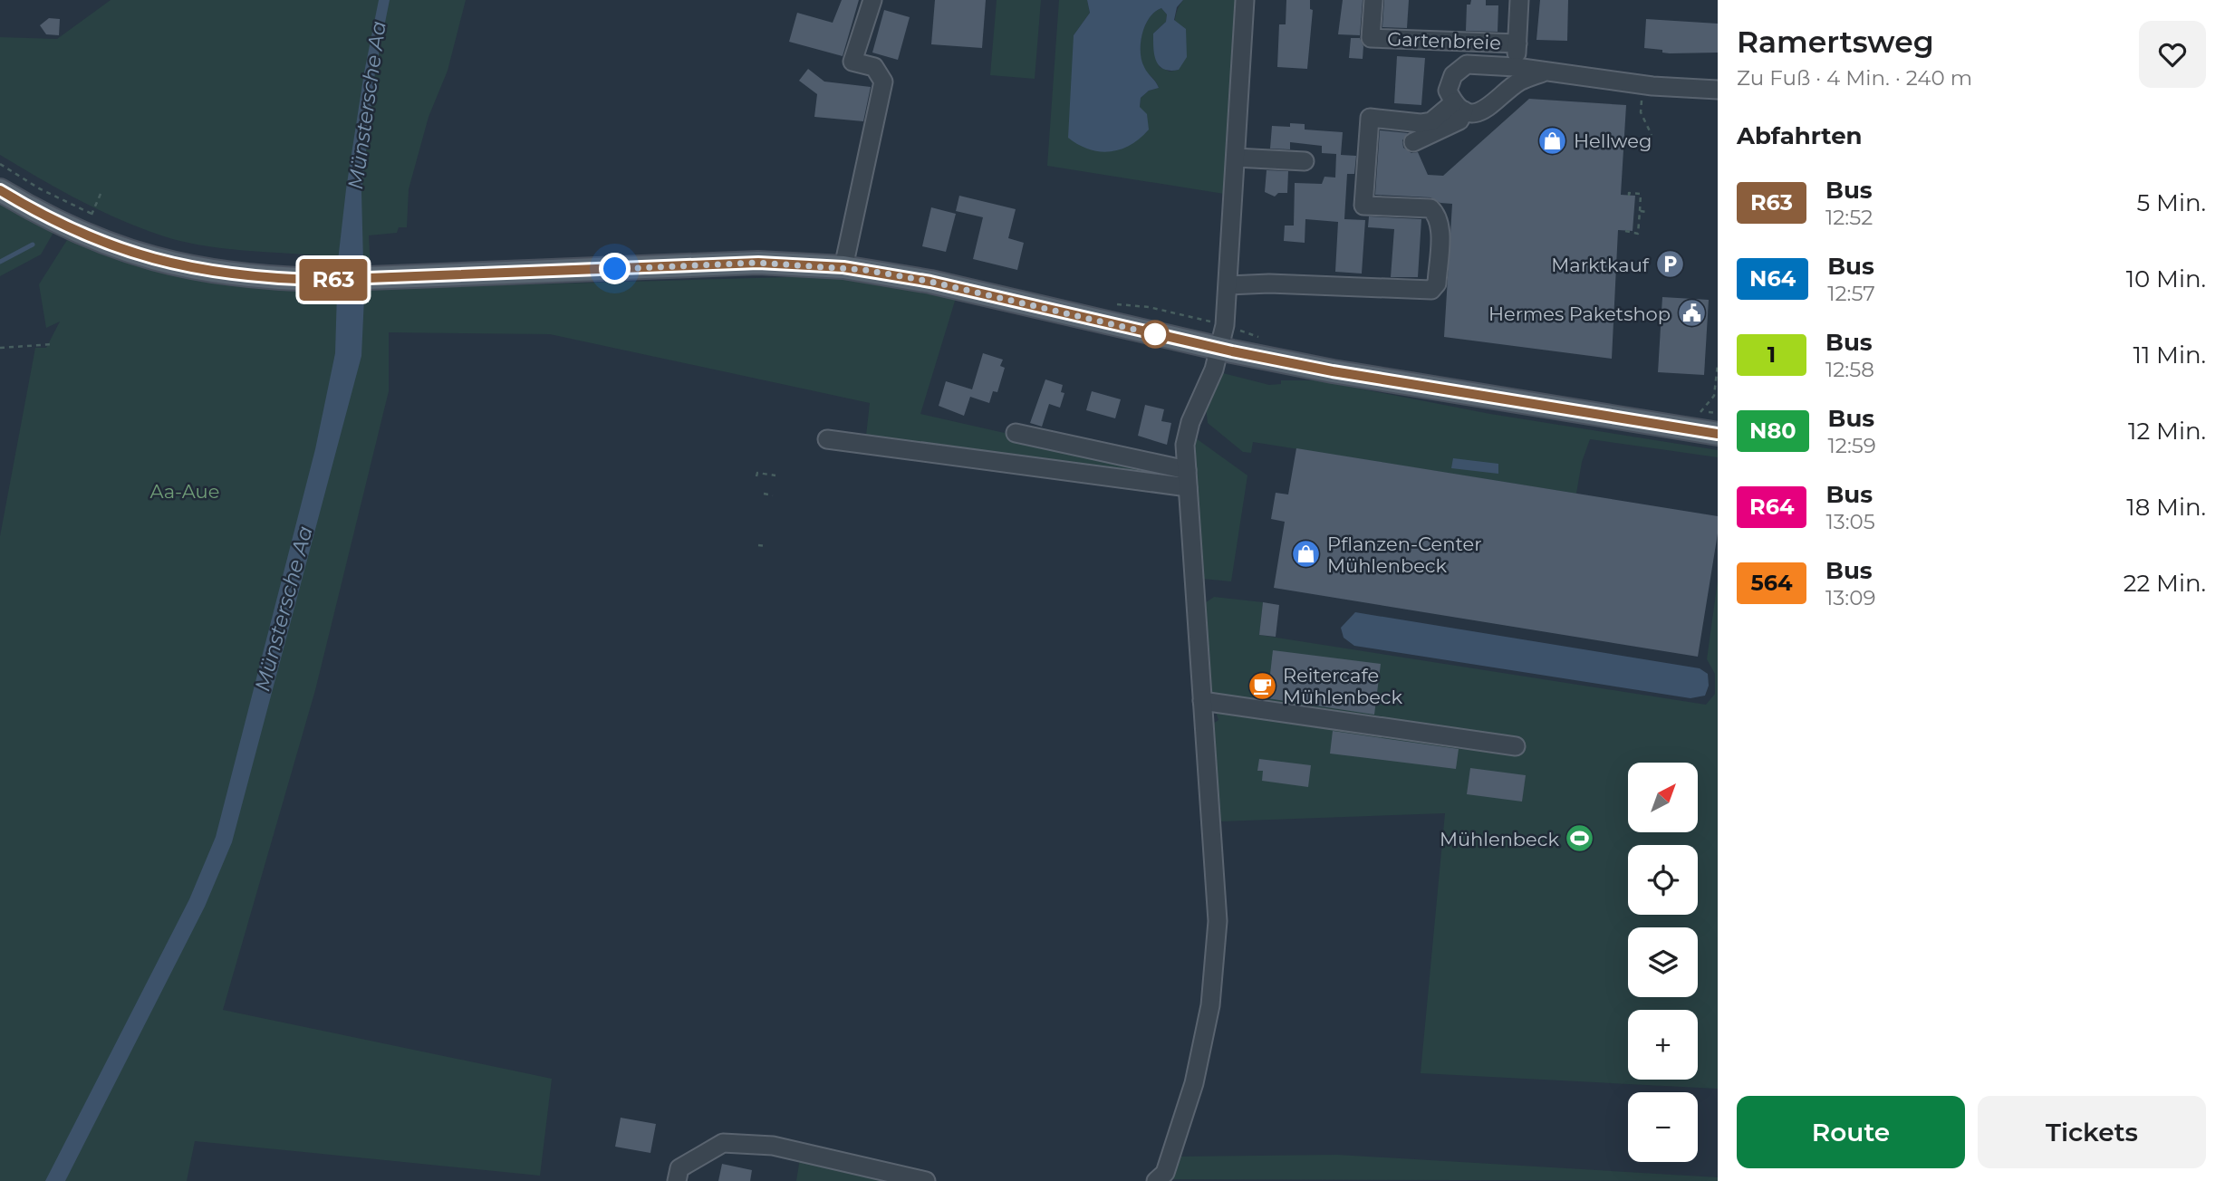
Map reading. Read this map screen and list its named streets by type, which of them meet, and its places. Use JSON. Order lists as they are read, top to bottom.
{
  "streets": {
    "street": ["Gartenbreie"]
  },
  "water": ["Münstersche Aa"],
  "parks": ["Aa-Aue"],
  "places": {
    "shop": ["Hellweg", "Pflanzen-Center Mühlenbeck"],
    "parking": ["Marktkauf"],
    "public building": ["Hermes Paketshop"],
    "cafe": ["Reitercafe Mühlenbeck"],
    "sports": ["Mühlenbeck"]
  },
  "lines": ["bus line R63"],
  "north": "top right",
  "page": {
    "on_map": "R63",
    "heading": [
      ["Ramertsweg", "Zu Fuß · 4 Min. · 240 m"],
      "Abfahrten"
    ],
    "list": [
      {
        "mark": "R63",
        "name": "Bus",
        "note": "12:52",
        "value": "5 Min."
      },
      {
        "mark": "N64",
        "name": "Bus",
        "note": "12:57",
        "value": "10 Min."
      },
      {
        "mark": "1",
        "name": "Bus",
        "note": "12:58",
        "value": "11 Min."
      },
      {
        "mark": "N80",
        "name": "Bus",
        "note": "12:59",
        "value": "12 Min."
      },
      {
        "mark": "R64",
        "name": "Bus",
        "note": "13:05",
        "value": "18 Min."
      },
      {
        "mark": "564",
        "name": "Bus",
        "note": "13:09",
        "value": "22 Min."
      }
    ],
    "map_buttons": ["+", "−"],
    "buttons": ["Route", "Tickets"]
  }
}
